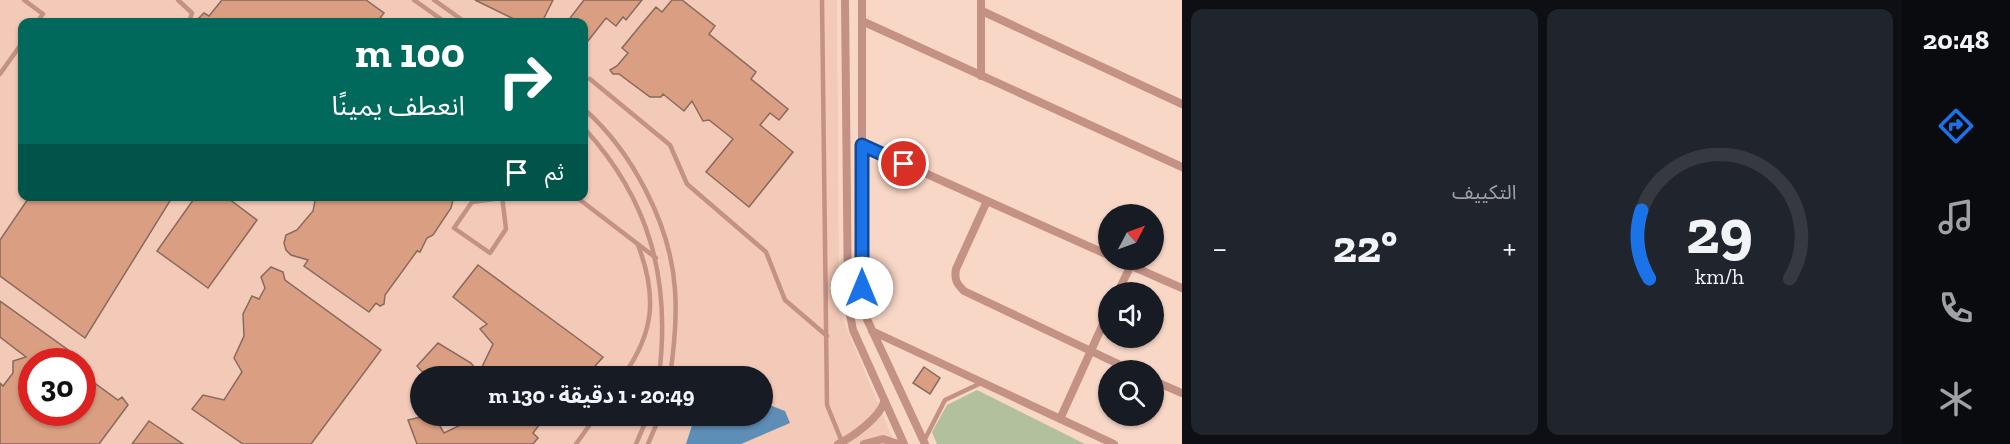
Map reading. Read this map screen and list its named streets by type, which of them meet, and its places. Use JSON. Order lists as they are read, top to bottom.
{
  "north": "top right",
  "page": {
    "tabs": "20:48",
    "tile": "التكييف",
    "turn": ["100 m", "انعطف يمينًا"],
    "then": "ثم",
    "heat": ["−", "22°", "+"],
    "limit": "30",
    "trip": "20:49 · 1 دقيقة · 130 m",
    "gauge": ["29", "km/h"]
  }
}
